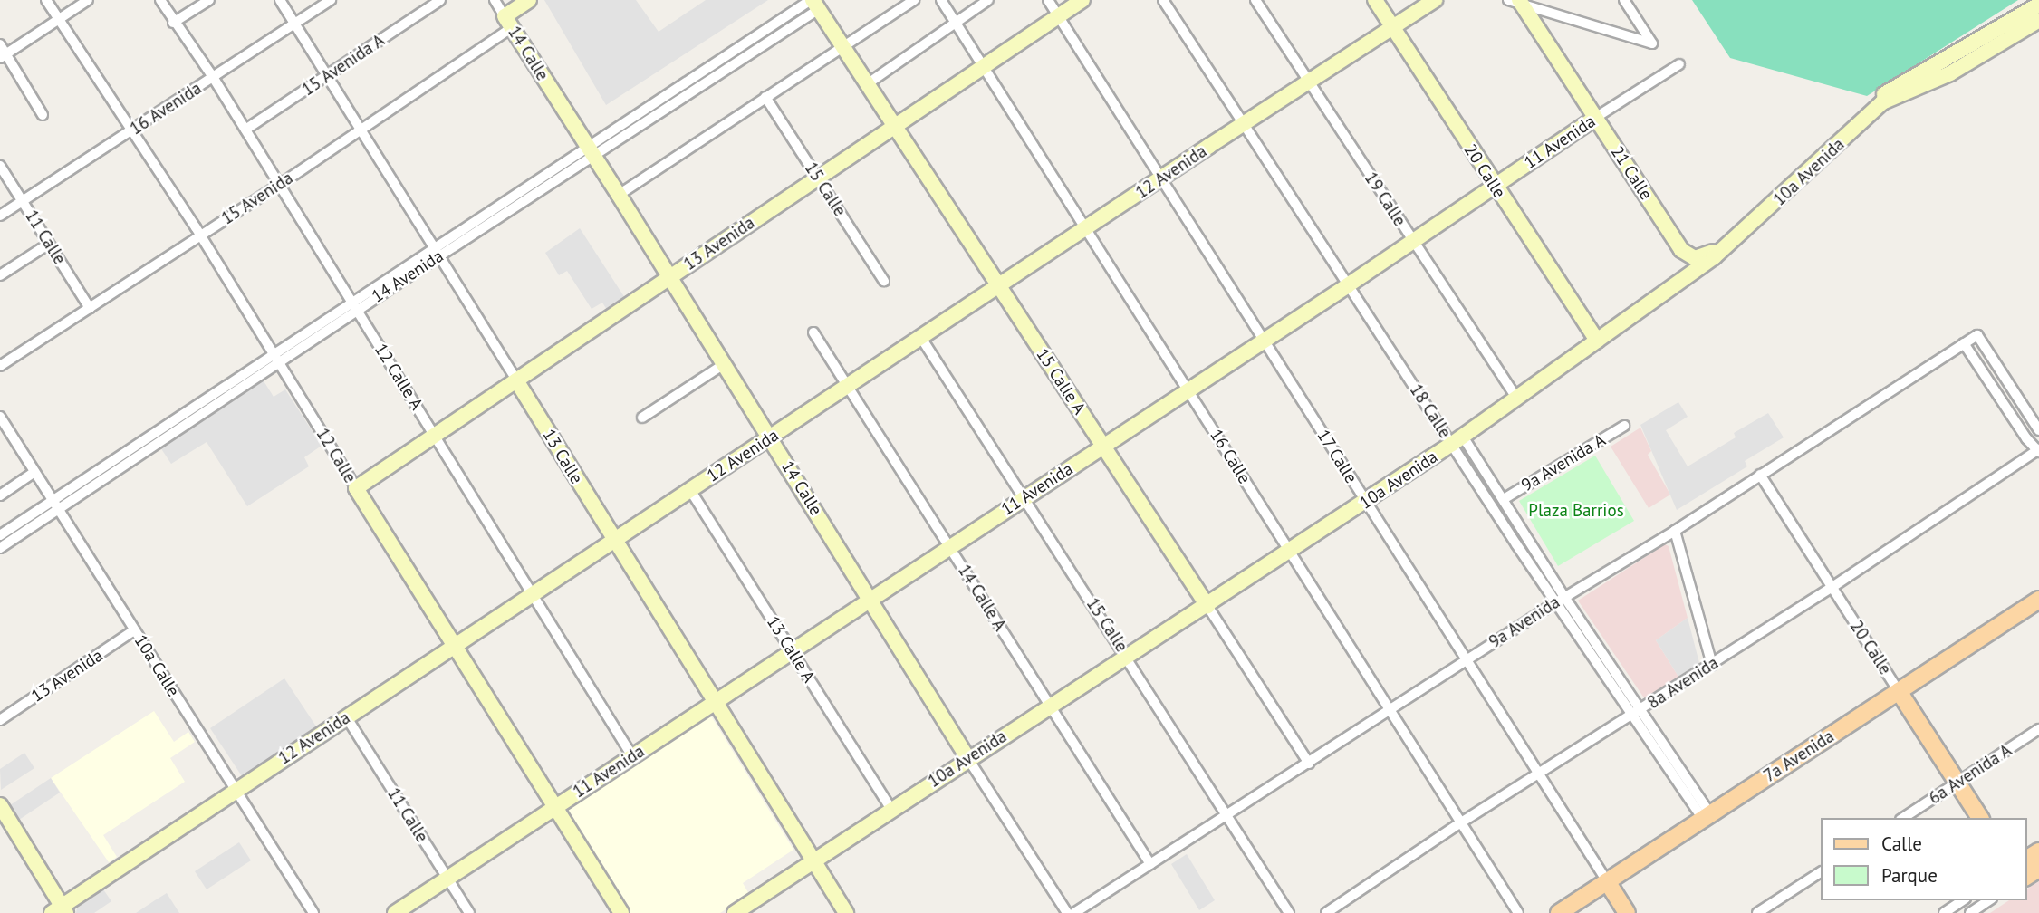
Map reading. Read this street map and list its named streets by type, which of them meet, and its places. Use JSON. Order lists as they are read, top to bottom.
{
  "streets": {
    "main road": ["20 Calle", "17 Calle", "7a Avenida"],
    "street": [
      "14 Calle",
      "15 Avenida A",
      "16 Avenida",
      "11 Avenida",
      "12 Avenida",
      "10a Avenida",
      "21 Calle",
      "15 Calle",
      "15 Avenida",
      "19 Calle",
      "11 Calle",
      "13 Avenida",
      "14 Avenida",
      "12 Calle A",
      "15 Calle A",
      "18 Calle",
      "12 Calle",
      "13 Calle",
      "16 Calle",
      "9a Avenida A",
      "14 Calle A",
      "9a Avenida",
      "13 Calle A",
      "10a Calle",
      "8a Avenida",
      "6a Avenida A"
    ]
  },
  "crossings": [
    ["14 Calle", "11 Avenida"],
    ["14 Calle", "12 Avenida"],
    ["14 Calle", "10a Avenida"],
    ["14 Calle", "15 Avenida"],
    ["14 Calle", "13 Avenida"],
    ["14 Calle", "14 Avenida"],
    ["15 Avenida A", "12 Calle A"],
    ["15 Avenida A", "13 Calle"],
    ["16 Avenida", "11 Calle"],
    ["16 Avenida", "12 Calle A"],
    ["16 Avenida", "12 Calle"],
    ["16 Avenida", "13 Calle"],
    ["11 Avenida", "20 Calle"],
    ["11 Avenida", "21 Calle"],
    ["11 Avenida", "15 Calle"],
    ["11 Avenida", "19 Calle"],
    ["11 Avenida", "11 Calle"],
    ["11 Avenida", "12 Calle A"],
    ["11 Avenida", "15 Calle A"],
    ["11 Avenida", "18 Calle"],
    ["11 Avenida", "12 Calle"],
    ["11 Avenida", "13 Calle"],
    ["11 Avenida", "16 Calle"],
    ["11 Avenida", "17 Calle"],
    ["11 Avenida", "14 Calle A"],
    ["11 Avenida", "13 Calle A"],
    ["20 Calle", "12 Avenida"],
    ["20 Calle", "10a Avenida"],
    ["20 Calle", "9a Avenida"],
    ["20 Calle", "8a Avenida"],
    ["20 Calle", "7a Avenida"],
    ["20 Calle", "6a Avenida A"],
    ["12 Avenida", "15 Calle"],
    ["12 Avenida", "19 Calle"],
    ["12 Avenida", "11 Calle"],
    ["12 Avenida", "12 Calle A"],
    ["12 Avenida", "15 Calle A"],
    ["12 Avenida", "18 Calle"],
    ["12 Avenida", "12 Calle"],
    ["12 Avenida", "13 Calle"],
    ["12 Avenida", "16 Calle"],
    ["12 Avenida", "17 Calle"],
    ["12 Avenida", "14 Calle A"],
    ["12 Avenida", "13 Calle A"],
    ["12 Avenida", "10a Calle"],
    ["10a Avenida", "21 Calle"],
    ["10a Avenida", "15 Calle"],
    ["10a Avenida", "19 Calle"],
    ["10a Avenida", "15 Calle A"],
    ["10a Avenida", "18 Calle"],
    ["10a Avenida", "13 Calle"],
    ["10a Avenida", "16 Calle"],
    ["10a Avenida", "17 Calle"],
    ["10a Avenida", "14 Calle A"],
    ["10a Avenida", "13 Calle A"],
    ["15 Calle", "13 Avenida"],
    ["15 Calle", "9a Avenida"],
    ["15 Avenida", "11 Calle"],
    ["15 Avenida", "12 Calle A"],
    ["15 Avenida", "12 Calle"],
    ["15 Avenida", "13 Calle"],
    ["13 Avenida", "12 Calle A"],
    ["13 Avenida", "15 Calle A"],
    ["13 Avenida", "12 Calle"],
    ["13 Avenida", "13 Calle"],
    ["13 Avenida", "16 Calle"],
    ["13 Avenida", "17 Calle"],
    ["13 Avenida", "10a Calle"],
    ["14 Avenida", "12 Calle A"],
    ["14 Avenida", "15 Calle A"],
    ["14 Avenida", "12 Calle"],
    ["14 Avenida", "13 Calle"],
    ["14 Avenida", "10a Calle"],
    ["15 Calle A", "9a Avenida"],
    ["18 Calle", "9a Avenida A"],
    ["18 Calle", "9a Avenida"],
    ["18 Calle", "8a Avenida"],
    ["18 Calle", "7a Avenida"],
    ["16 Calle", "9a Avenida"],
    ["16 Calle", "8a Avenida"],
    ["17 Calle", "9a Avenida"],
    ["17 Calle", "8a Avenida"],
    ["17 Calle", "7a Avenida"],
    ["14 Calle A", "9a Avenida"]
  ],
  "parks": ["Plaza Barrios"],
  "legend": ["Calle", "Parque"]
}
